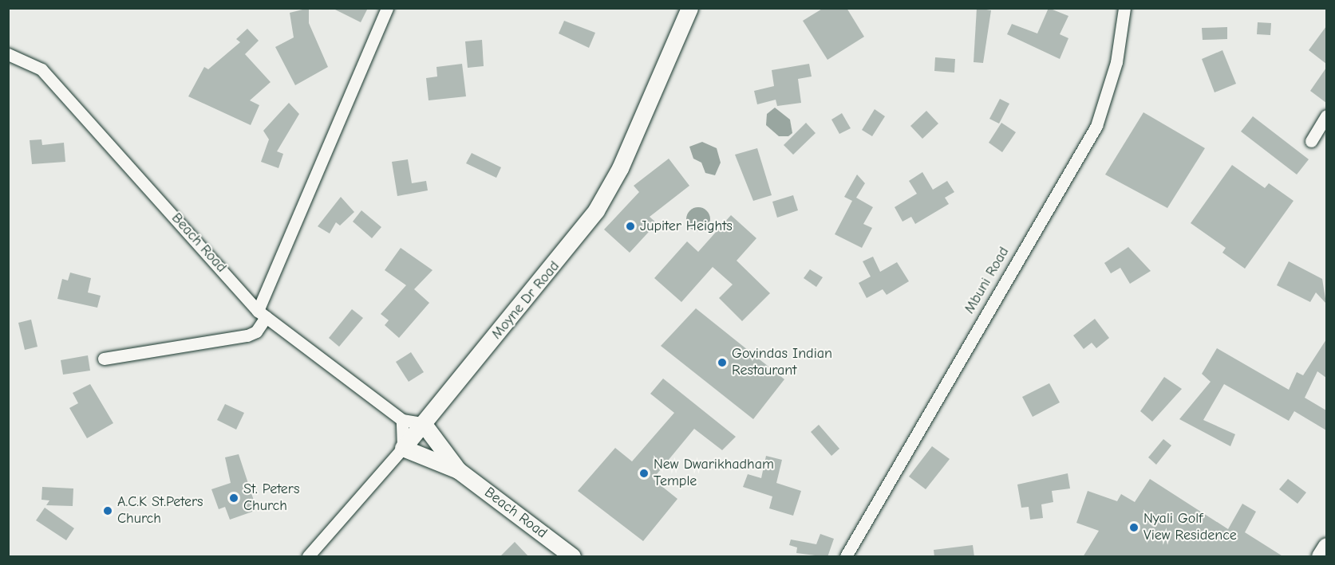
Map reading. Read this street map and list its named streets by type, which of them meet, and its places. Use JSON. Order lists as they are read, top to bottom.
{
  "streets": {
    "main road": ["Beach Road", "Moyne Dr Road"],
    "street": ["Mbuni Road"]
  },
  "crossings": [
    ["Beach Road", "Moyne Dr Road"]
  ],
  "places": [
    "Jupiter Heights",
    "Govindas Indian Restaurant",
    "New Dwarikhadham Temple",
    "St. Peters Church",
    "A.C.K St.Peters Church",
    "Nyali Golf View Residence"
  ]
}
